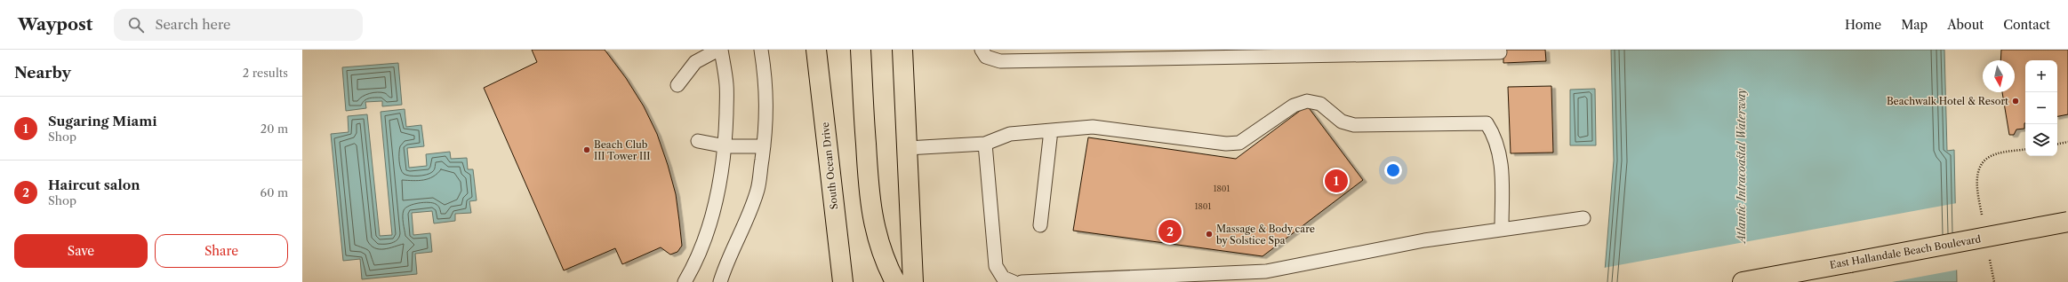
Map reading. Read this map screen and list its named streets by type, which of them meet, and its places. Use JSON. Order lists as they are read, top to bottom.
{
  "streets": {
    "main road": ["South Ocean Drive", "East Hallandale Beach Boulevard"]
  },
  "water": ["Atlantic Intracoastal Waterway"],
  "places": ["Beachwalk Hotel & Resort", "Beach Club III Tower III", "Massage & Body care by Solstice Spa"],
  "house_numbers": ["1801", "1801"],
  "north": "bottom",
  "page": {
    "header": "Waypost",
    "search": "Search here",
    "nav": [
      "Home",
      "Map",
      "About",
      "Contact"
    ],
    "heading": ["Nearby", "2 results"],
    "map_buttons": ["+", "−"],
    "list": [
      {
        "mark": "1",
        "name": "Sugaring Miami",
        "note": "Shop",
        "value": "20 m"
      },
      {
        "mark": "2",
        "name": "Haircut salon",
        "note": "Shop",
        "value": "60 m"
      }
    ],
    "pins": ["1", "2"],
    "buttons": ["Save", "Share"]
  }
}
